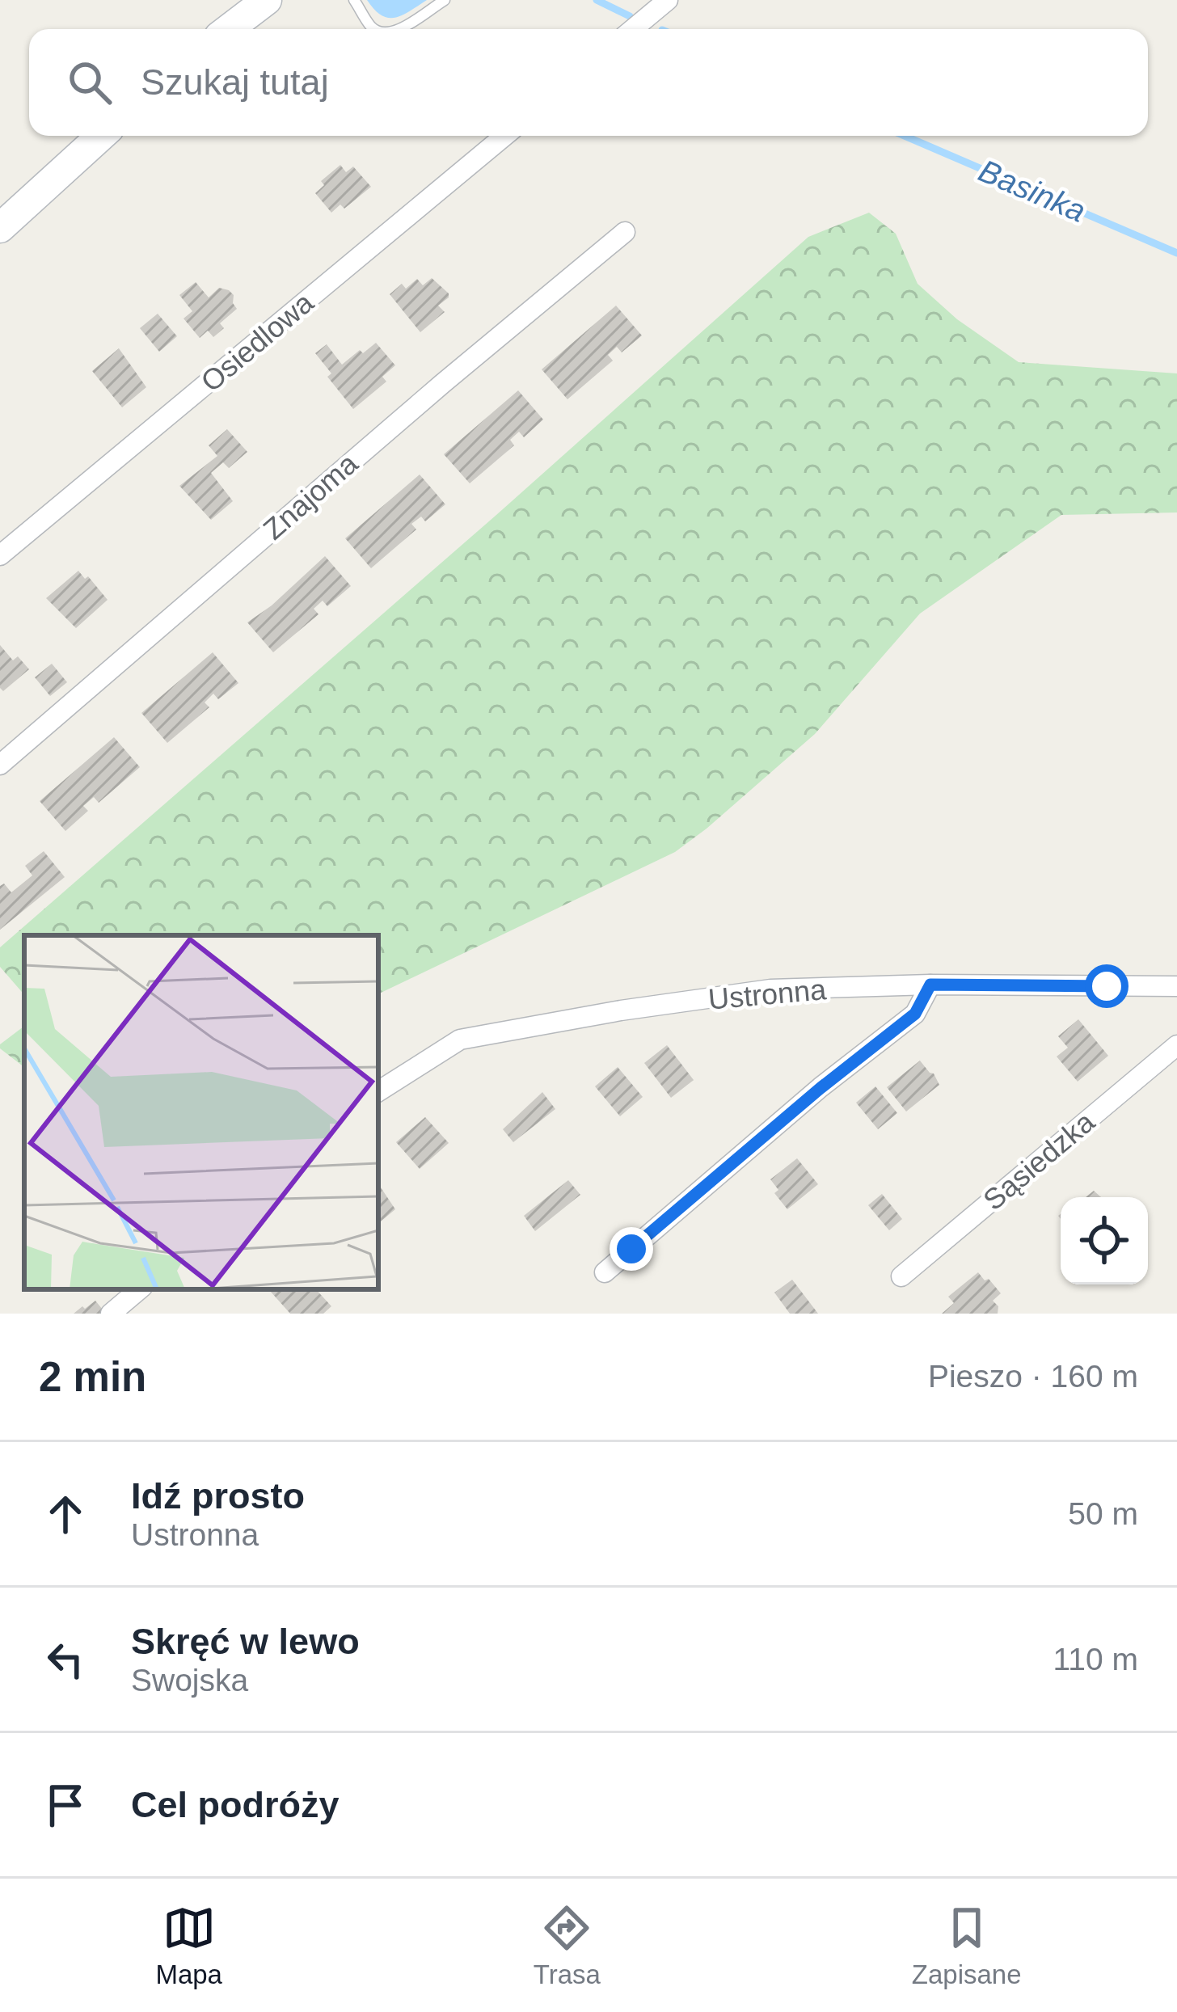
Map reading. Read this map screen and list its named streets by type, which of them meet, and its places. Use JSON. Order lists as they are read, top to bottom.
{
  "streets": {
    "street": [
      "Osiedlowa",
      "Znajoma",
      "Ustronna",
      "Sąsiedzka"
    ]
  },
  "water": ["Basinka"],
  "page": {
    "search": "Szukaj tutaj",
    "heading": ["2 min", "Pieszo · 160 m"],
    "list": [
      ["Idź prosto", "Ustronna", "50 m"],
      ["Skręć w lewo", "Swojska", "110 m"],
      "Cel podróży"
    ],
    "nav": ["Mapa", "Trasa", "Zapisane"]
  }
}
